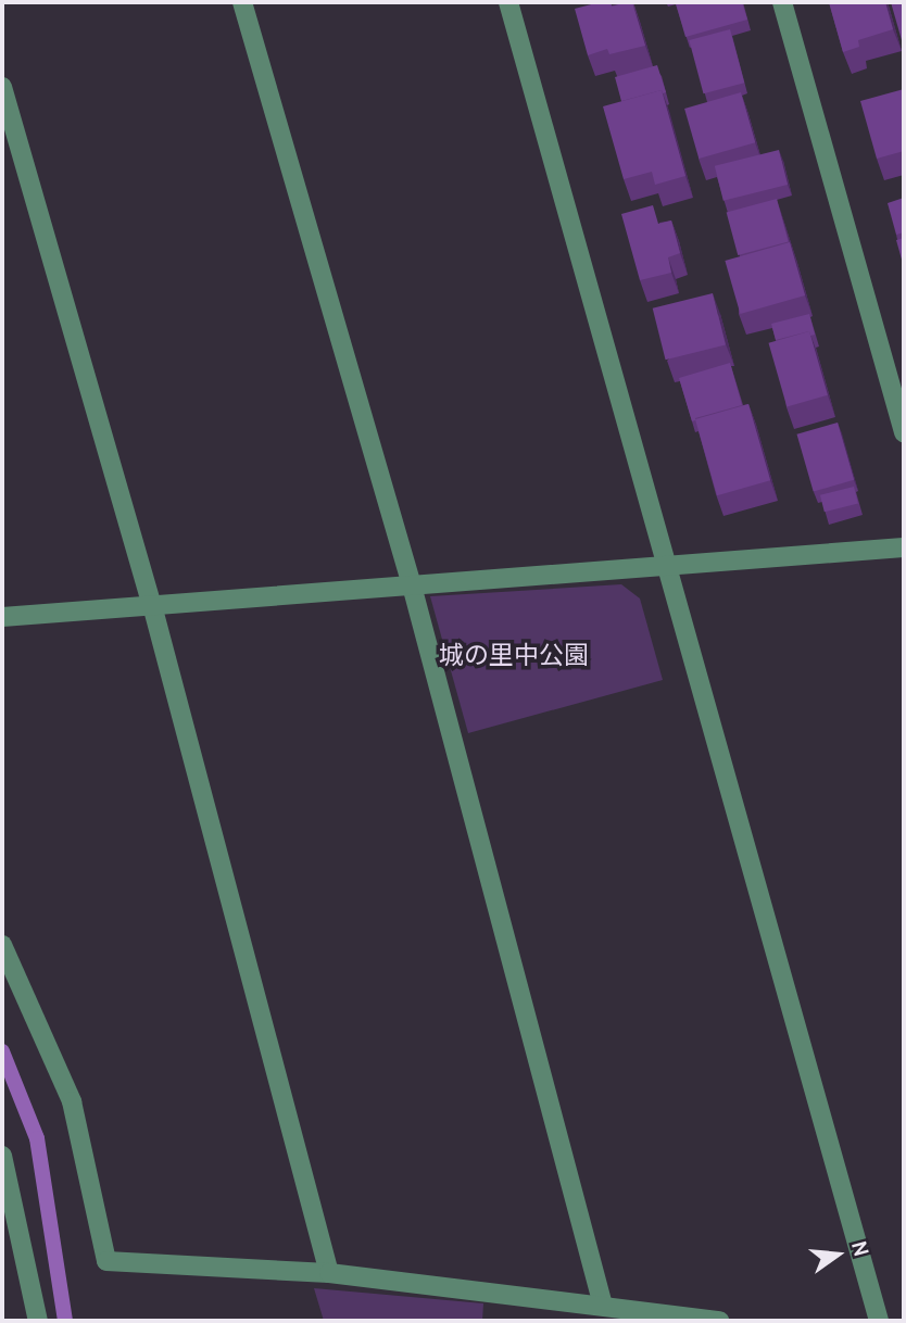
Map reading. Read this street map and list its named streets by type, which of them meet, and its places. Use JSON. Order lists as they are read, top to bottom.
{
  "parks": ["城の里中公園"],
  "north": "right"
}
